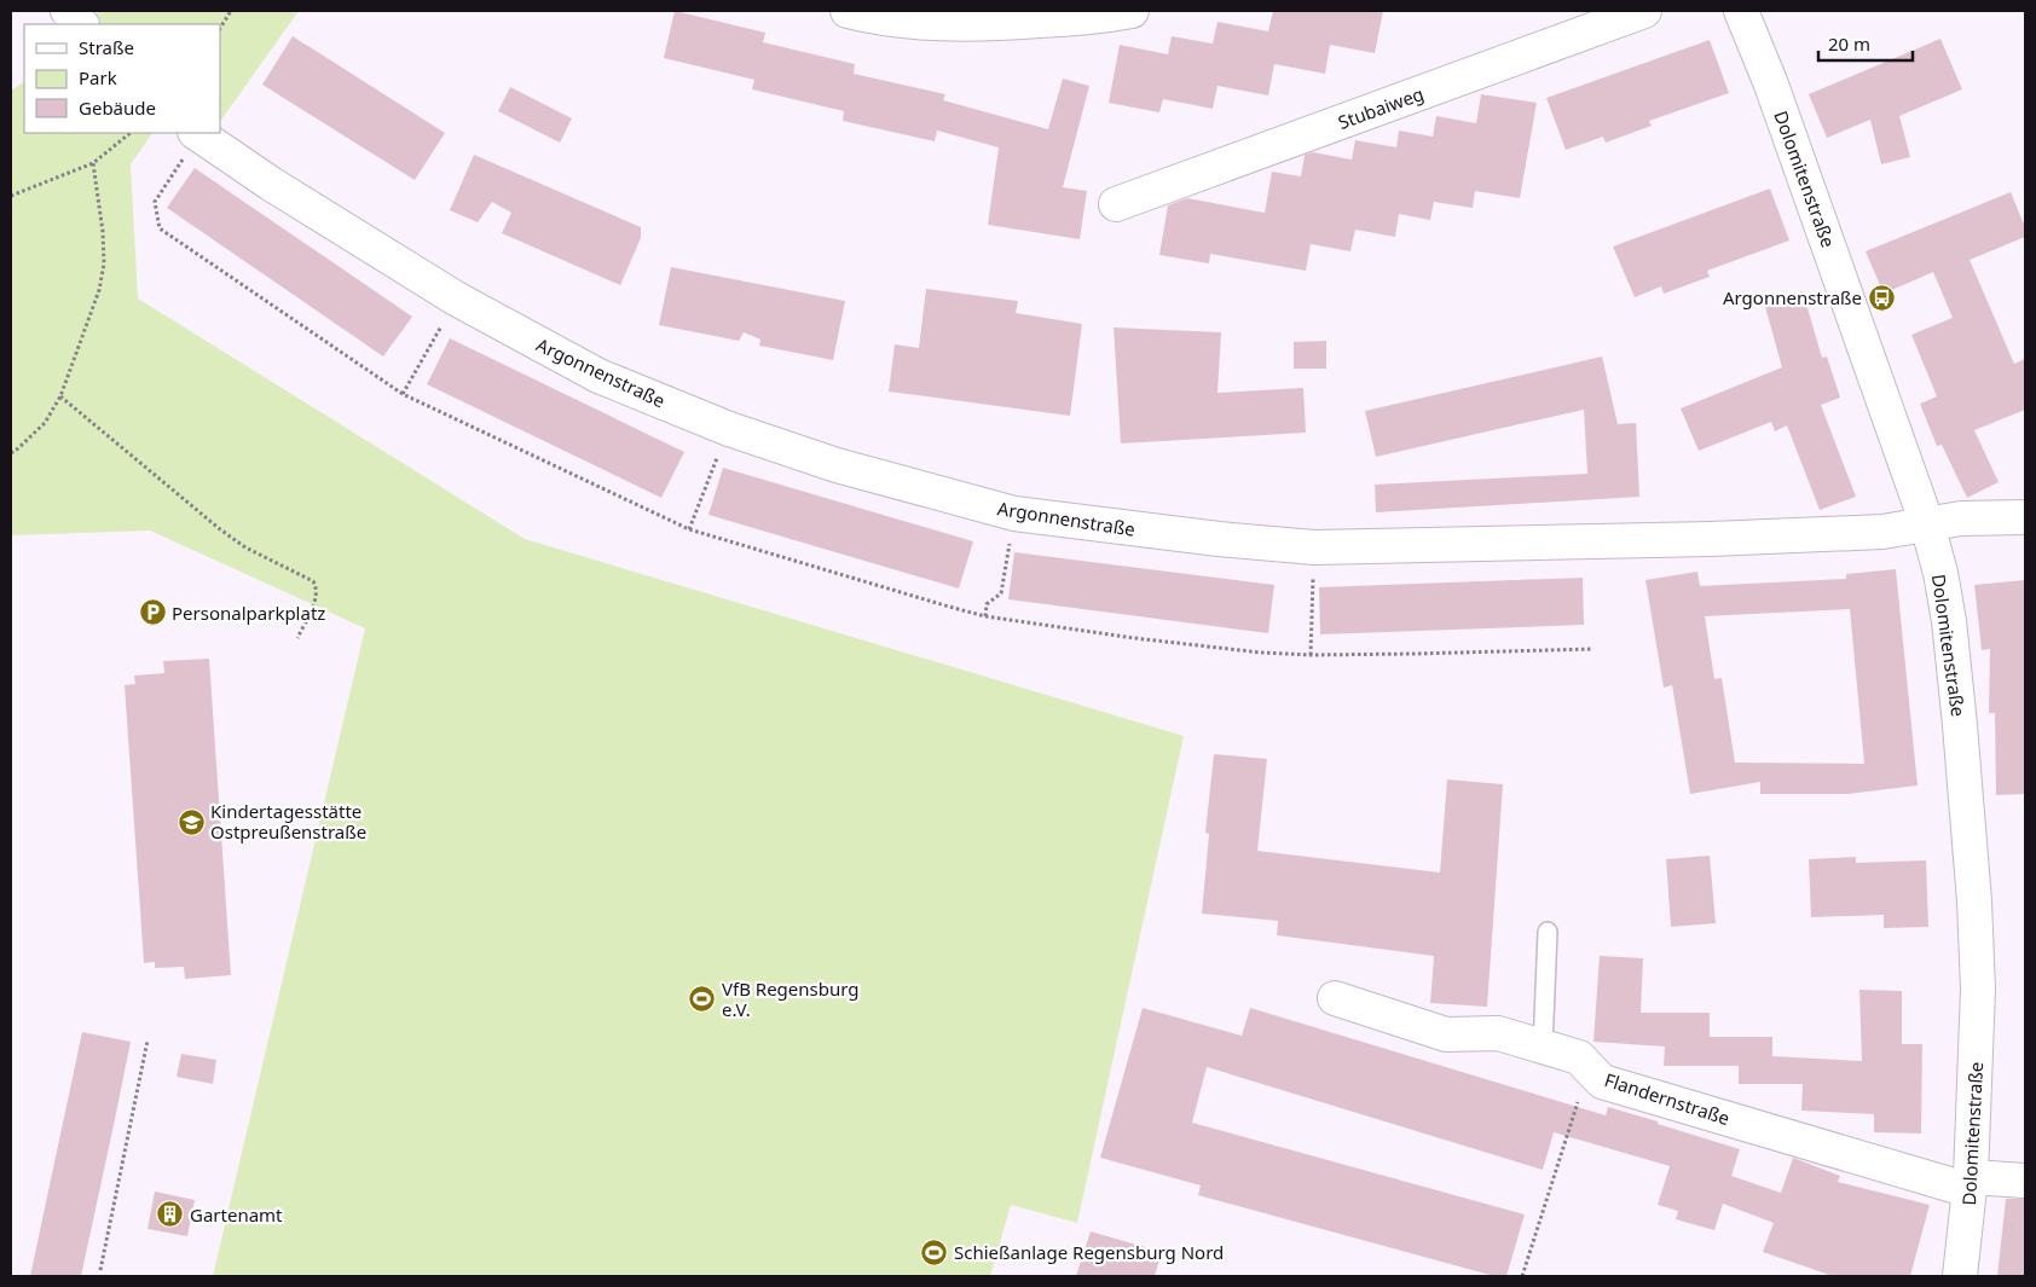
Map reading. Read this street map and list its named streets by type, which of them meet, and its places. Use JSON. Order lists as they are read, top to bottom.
{
  "streets": {
    "street": [
      "Stubaiweg",
      "Dolomitenstraße",
      "Argonnenstraße",
      "Flandernstraße"
    ]
  },
  "crossings": [
    ["Dolomitenstraße", "Argonnenstraße"],
    ["Dolomitenstraße", "Flandernstraße"]
  ],
  "places": {
    "bus stop": ["Argonnenstraße"],
    "parking": ["Personalparkplatz"],
    "school or university": ["Kindertagesstätte Ostpreußenstraße"],
    "sports": ["VfB Regensburg e.V.", "Schießanlage Regensburg Nord"],
    "building": ["Gartenamt"]
  },
  "legend": ["Straße", "Park", "Gebäude"],
  "scale_bar": "20 m"
}
